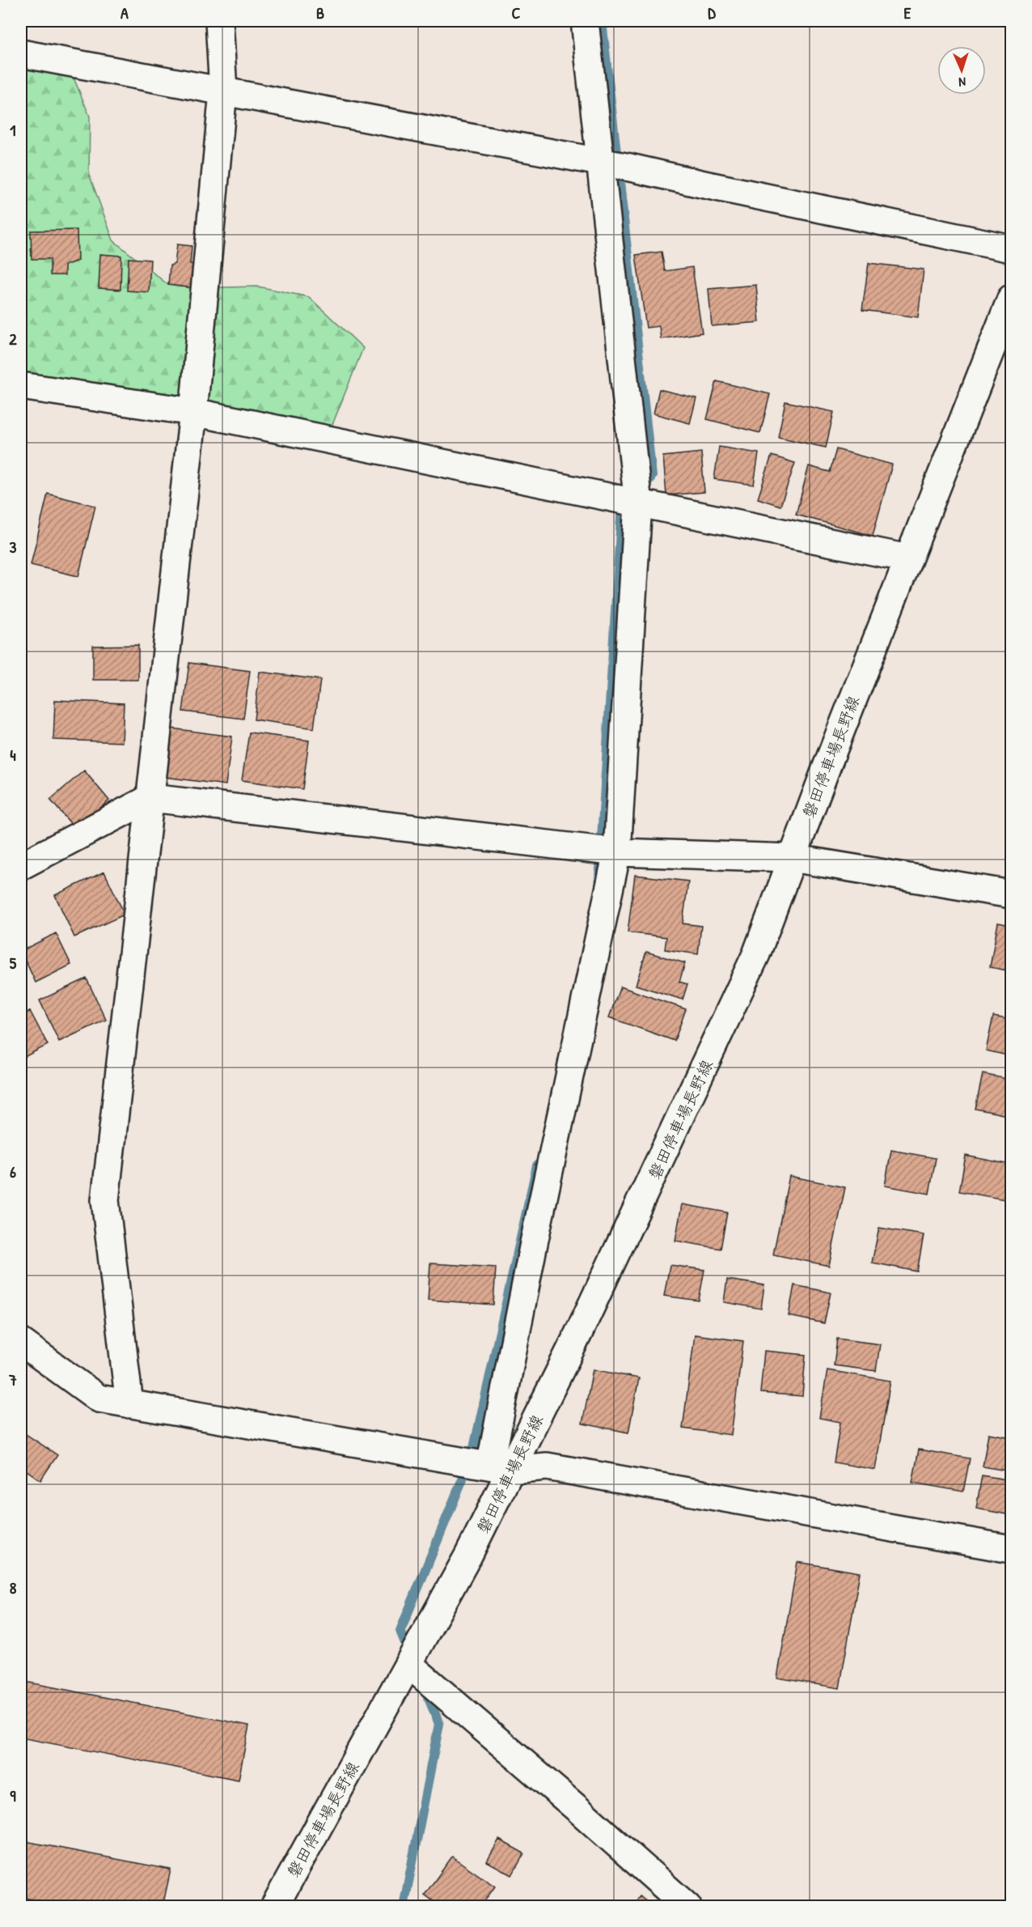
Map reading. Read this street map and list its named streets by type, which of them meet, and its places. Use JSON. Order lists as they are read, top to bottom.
{
  "streets": {
    "street": ["磐田停車場長野線"]
  },
  "north": "bottom",
  "grid": {
    "columns": [
      "A",
      "B",
      "C",
      "D",
      "E"
    ],
    "rows": [
      "1",
      "2",
      "3",
      "4",
      "5",
      "6",
      "7",
      "8",
      "9"
    ]
  }
}
